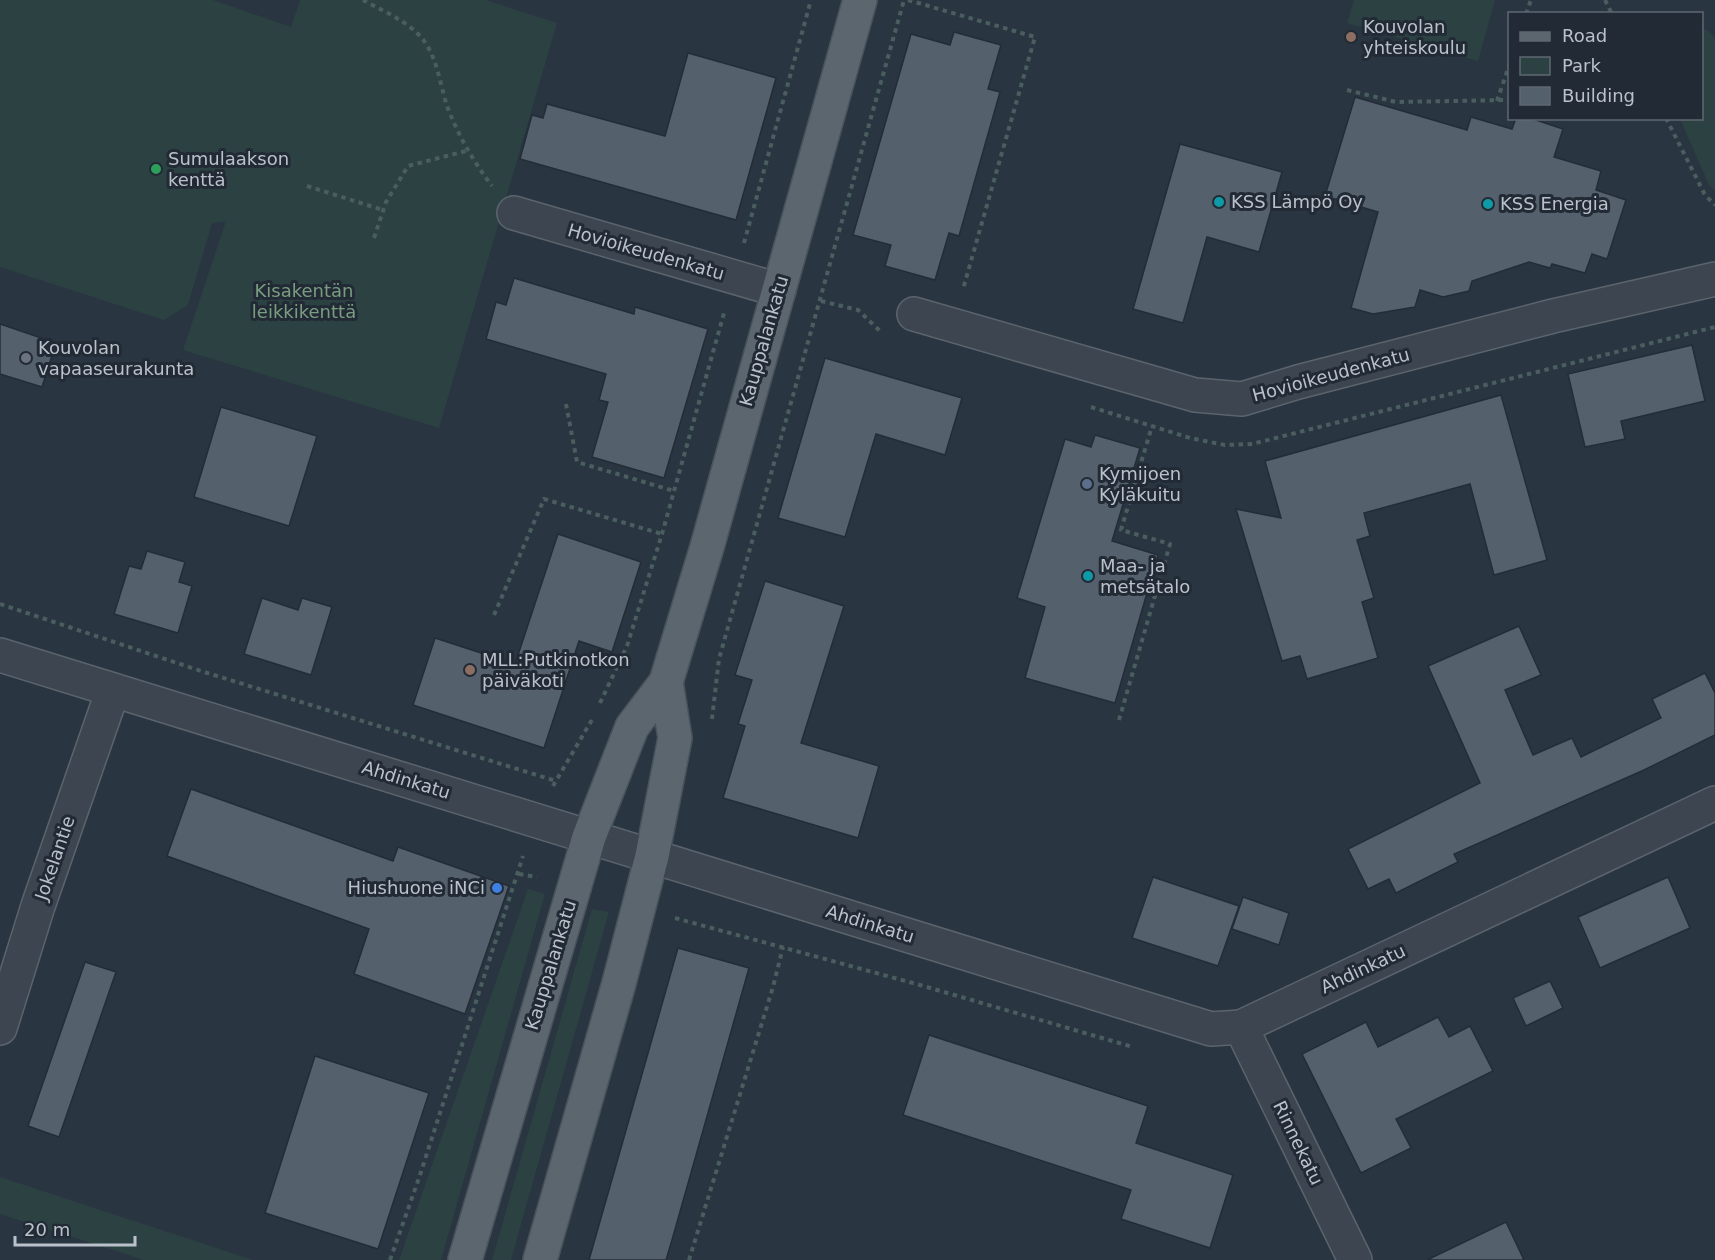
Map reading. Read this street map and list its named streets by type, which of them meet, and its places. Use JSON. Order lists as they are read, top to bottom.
{
  "streets": {
    "main road": ["Kauppalankatu"],
    "street": [
      "Hovioikeudenkatu",
      "Ahdinkatu",
      "Jokelantie",
      "Rinnekatu"
    ]
  },
  "crossings": [
    ["Hovioikeudenkatu", "Kauppalankatu"],
    ["Kauppalankatu", "Ahdinkatu"],
    ["Ahdinkatu", "Jokelantie"],
    ["Ahdinkatu", "Rinnekatu"]
  ],
  "parks": ["Kisakentän leikkikenttä"],
  "places": [
    "Kouvolan yhteiskoulu",
    "Sumulaakson kenttä",
    "KSS Lämpö Oy",
    "KSS Energia",
    "Kouvolan vapaaseurakunta",
    "Kymijoen Kyläkuitu",
    "Maa- ja metsätalo",
    "MLL:Putkinotkon päiväkoti",
    "Hiushuone iNCi"
  ],
  "legend": ["Road", "Park", "Building"],
  "scale_bar": "20 m"
}
